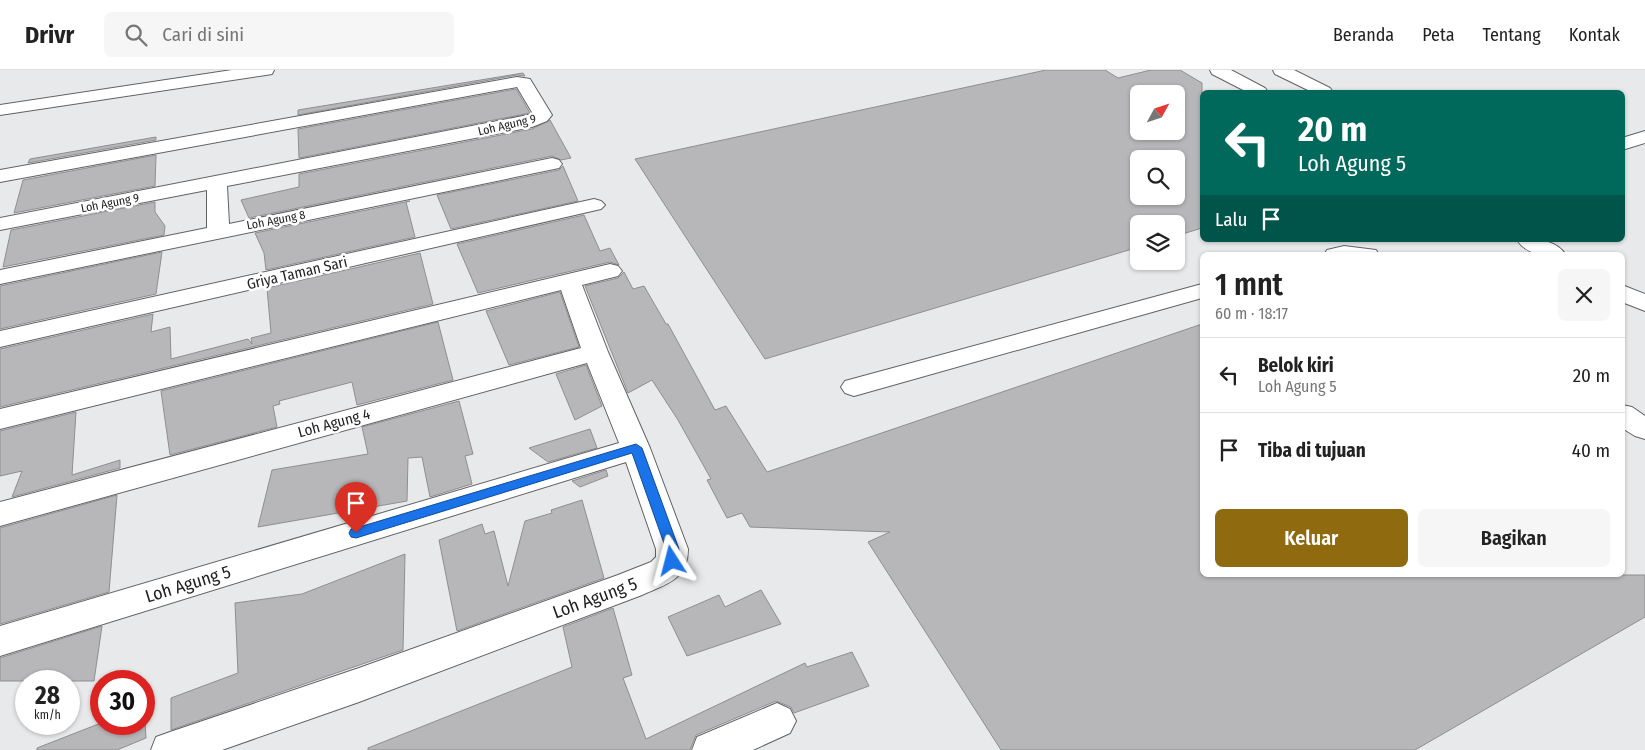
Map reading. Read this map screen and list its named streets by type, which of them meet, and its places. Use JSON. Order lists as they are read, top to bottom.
{
  "streets": {
    "street": [
      "Loh Agung 9",
      "Loh Agung 8",
      "Griya Taman Sari",
      "Loh Agung 4",
      "Loh Agung 5"
    ]
  },
  "north": "top right",
  "page": {
    "header": "Drivr",
    "search": "Cari di sini",
    "nav": [
      "Beranda",
      "Peta",
      "Tentang",
      "Kontak"
    ],
    "turn": ["20 m", "Loh Agung 5"],
    "then": "Lalu",
    "heading": ["1 mnt", "60 m · 18:17"],
    "list": [
      {
        "name": "Belok kiri",
        "note": "Loh Agung 5",
        "value": "20 m"
      },
      {
        "name": "Tiba di tujuan",
        "value": "40 m"
      }
    ],
    "buttons": ["Keluar", "Bagikan"],
    "speed": "28 km/h",
    "limit": "30"
  }
}
